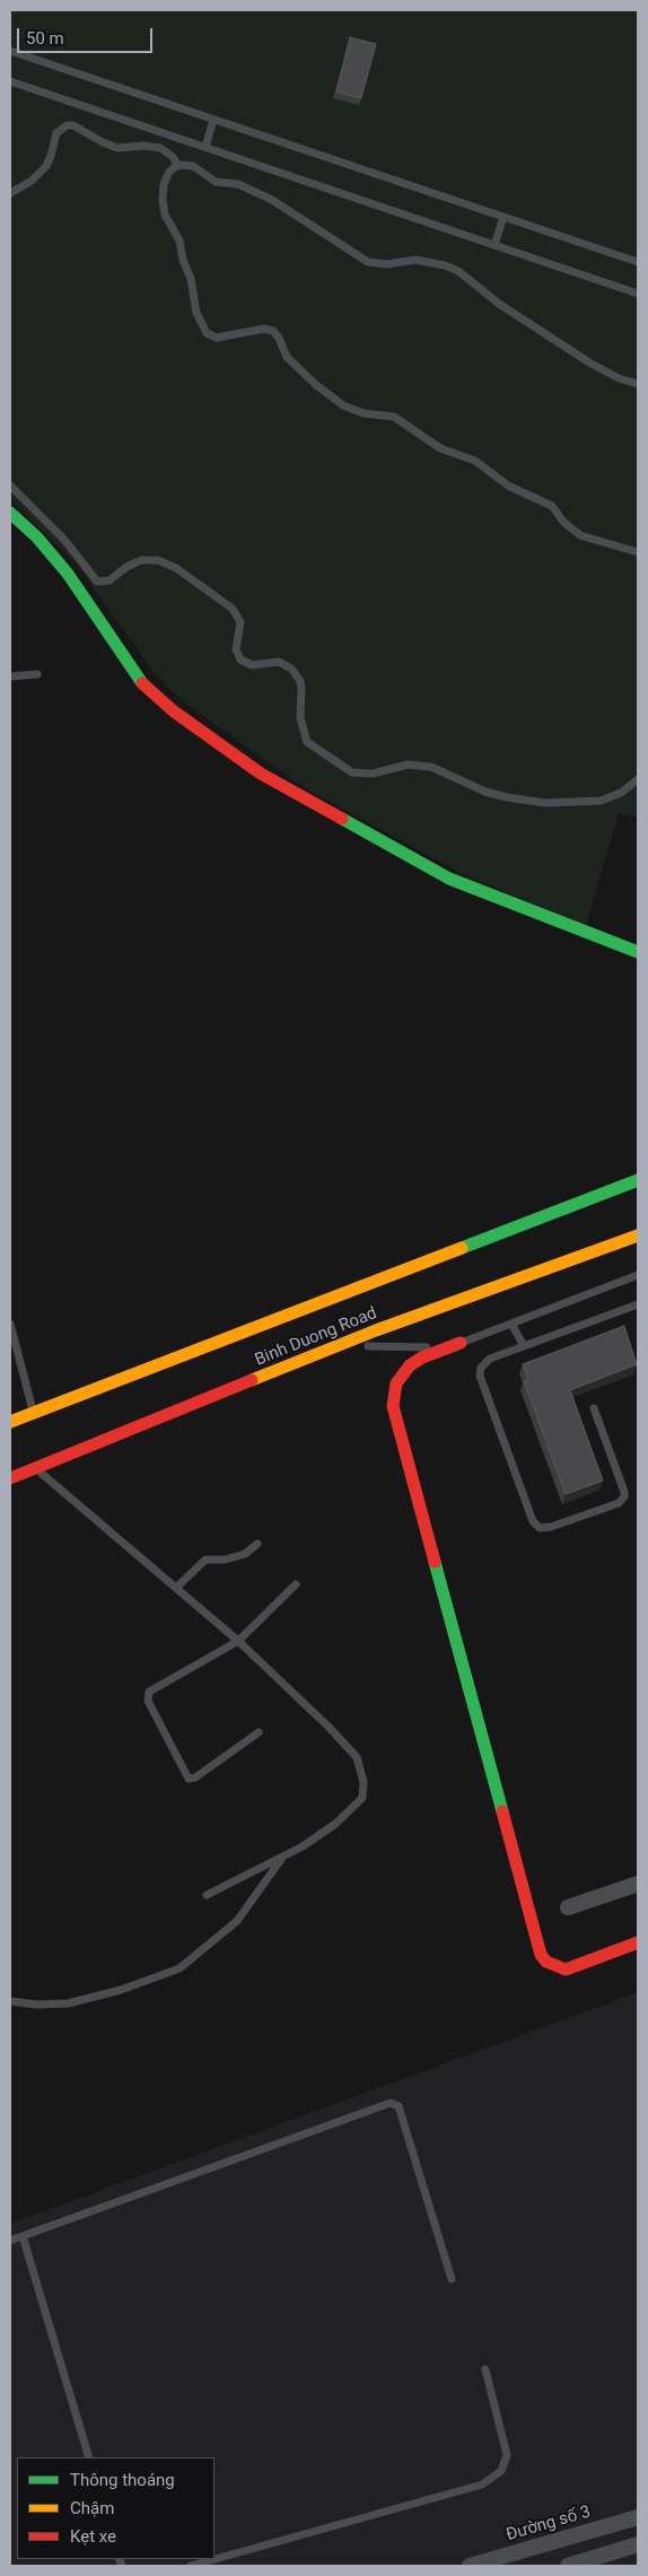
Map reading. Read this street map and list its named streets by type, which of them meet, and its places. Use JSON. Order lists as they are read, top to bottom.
{
  "streets": {
    "main road": ["Binh Duong Road"],
    "street": ["Đường số 3"]
  },
  "legend": ["Thông thoáng", "Chậm", "Kẹt xe"],
  "scale_bar": "50 m"
}
